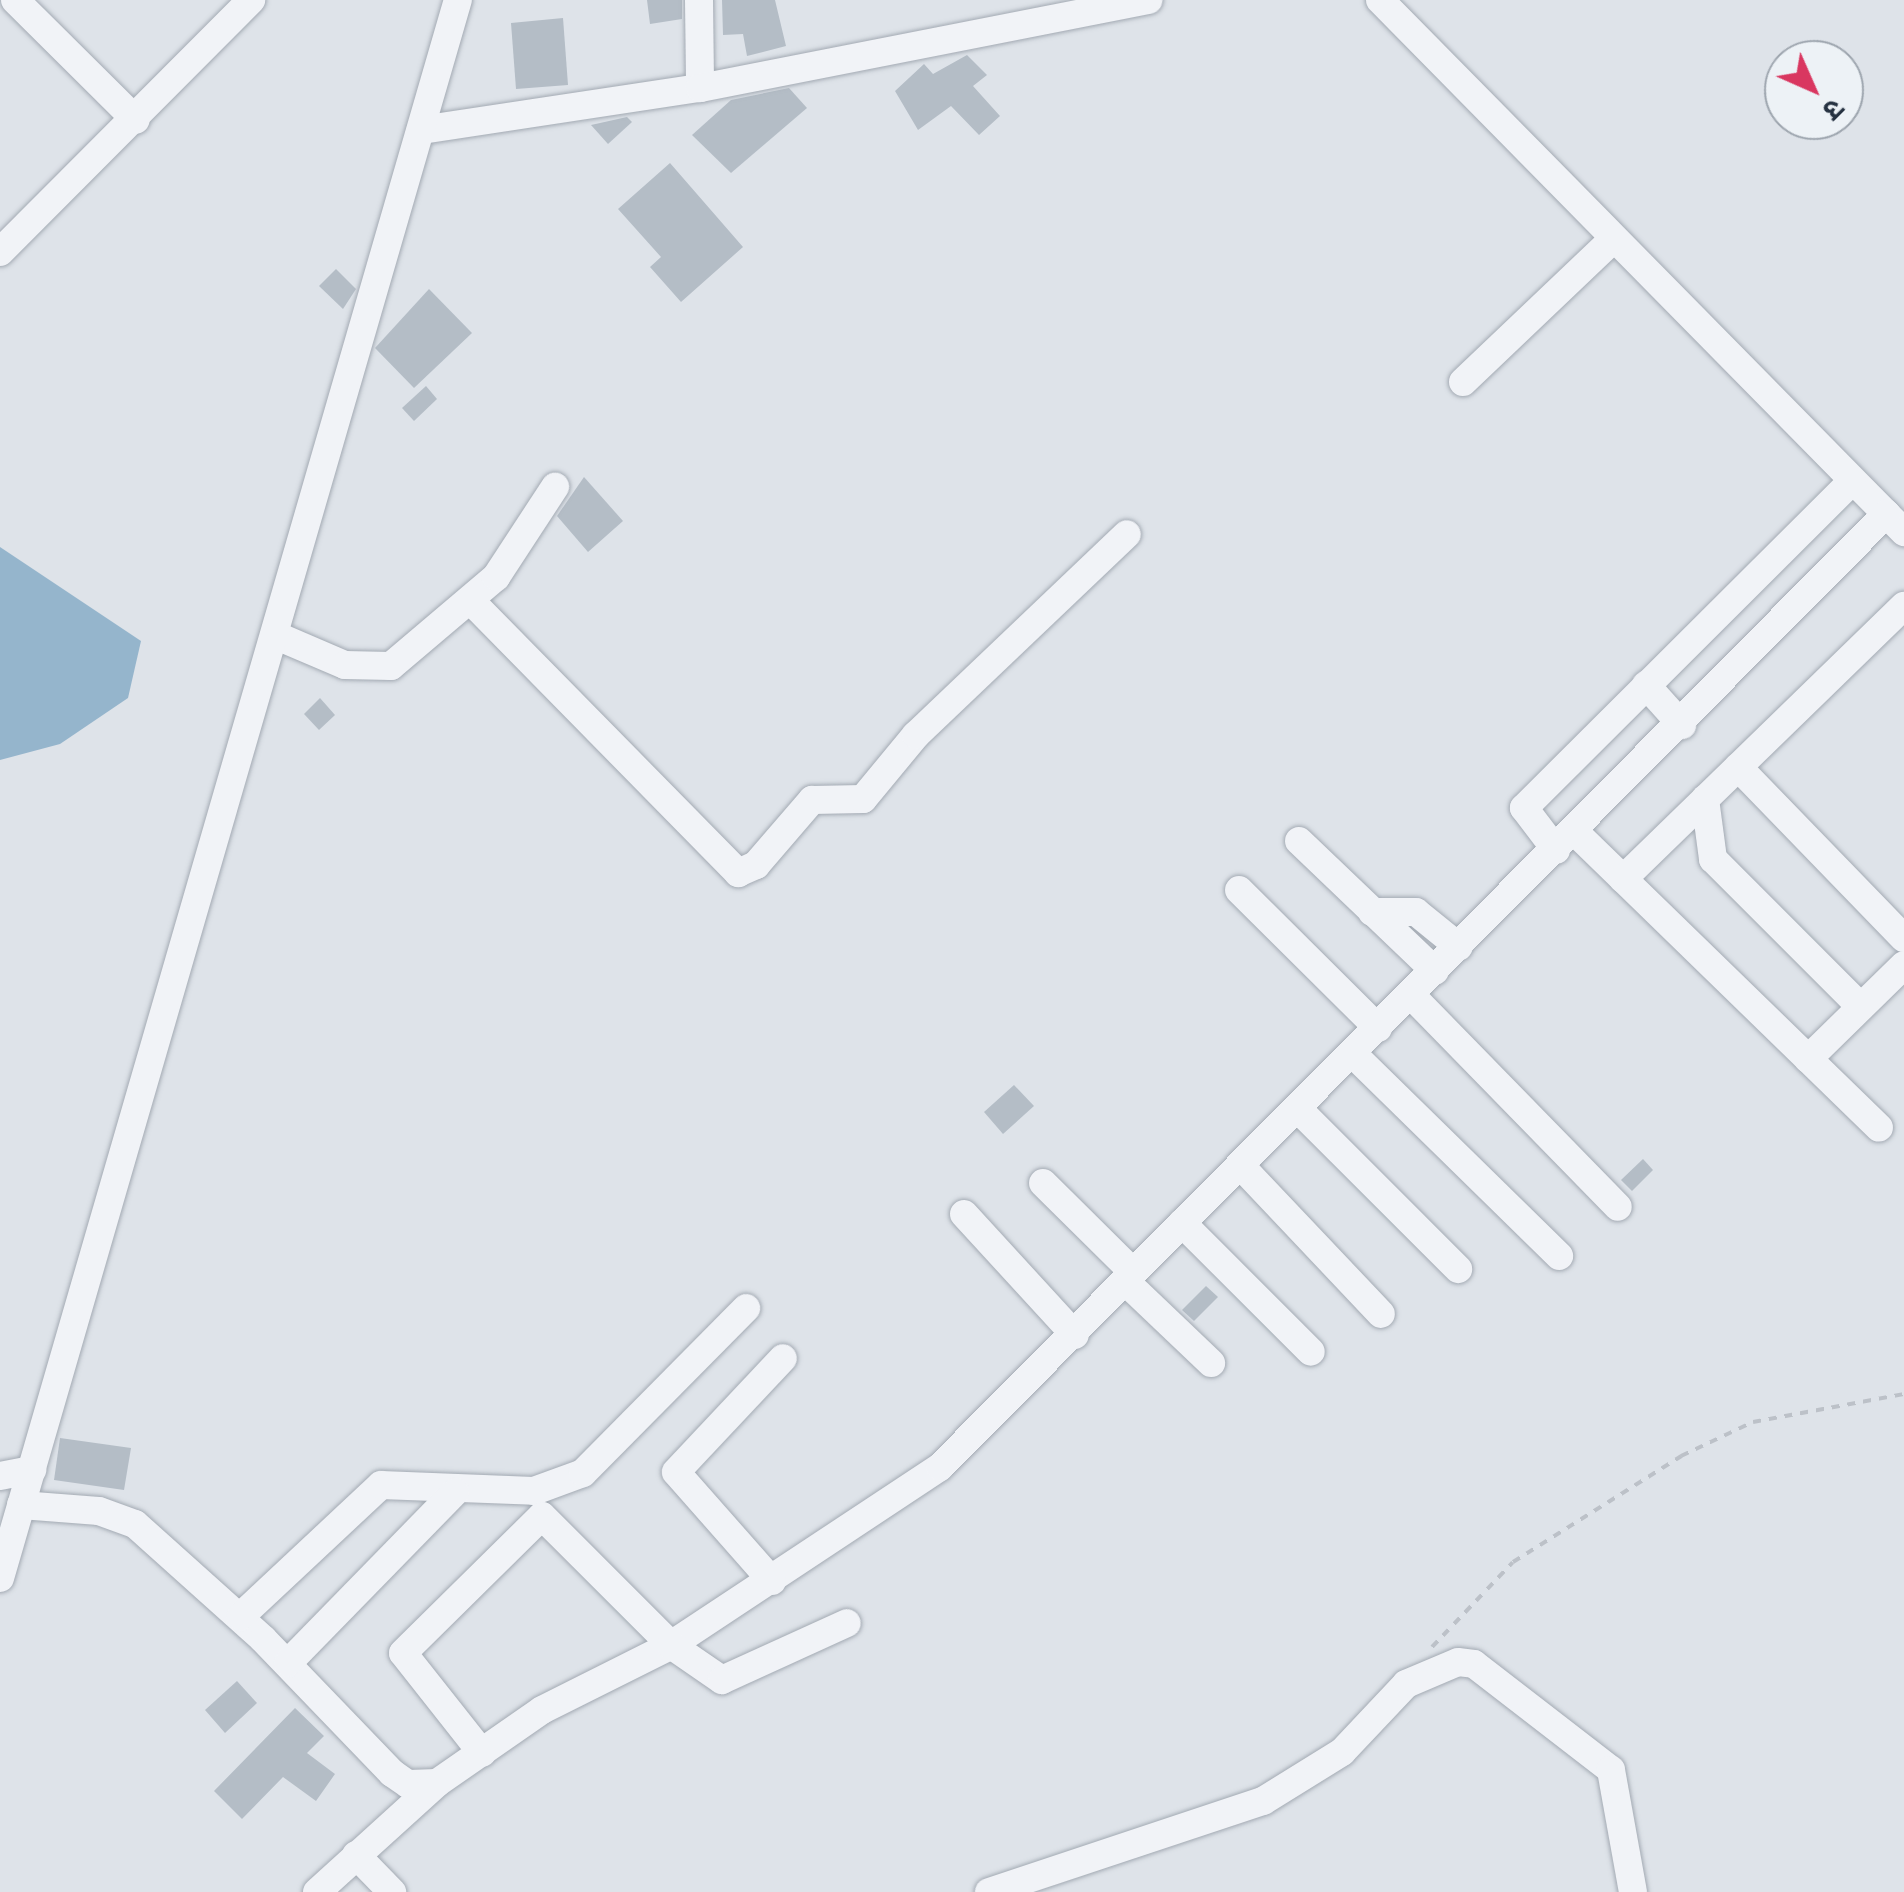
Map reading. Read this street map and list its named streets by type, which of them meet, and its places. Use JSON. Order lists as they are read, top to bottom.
{
  "north": "bottom right"
}
